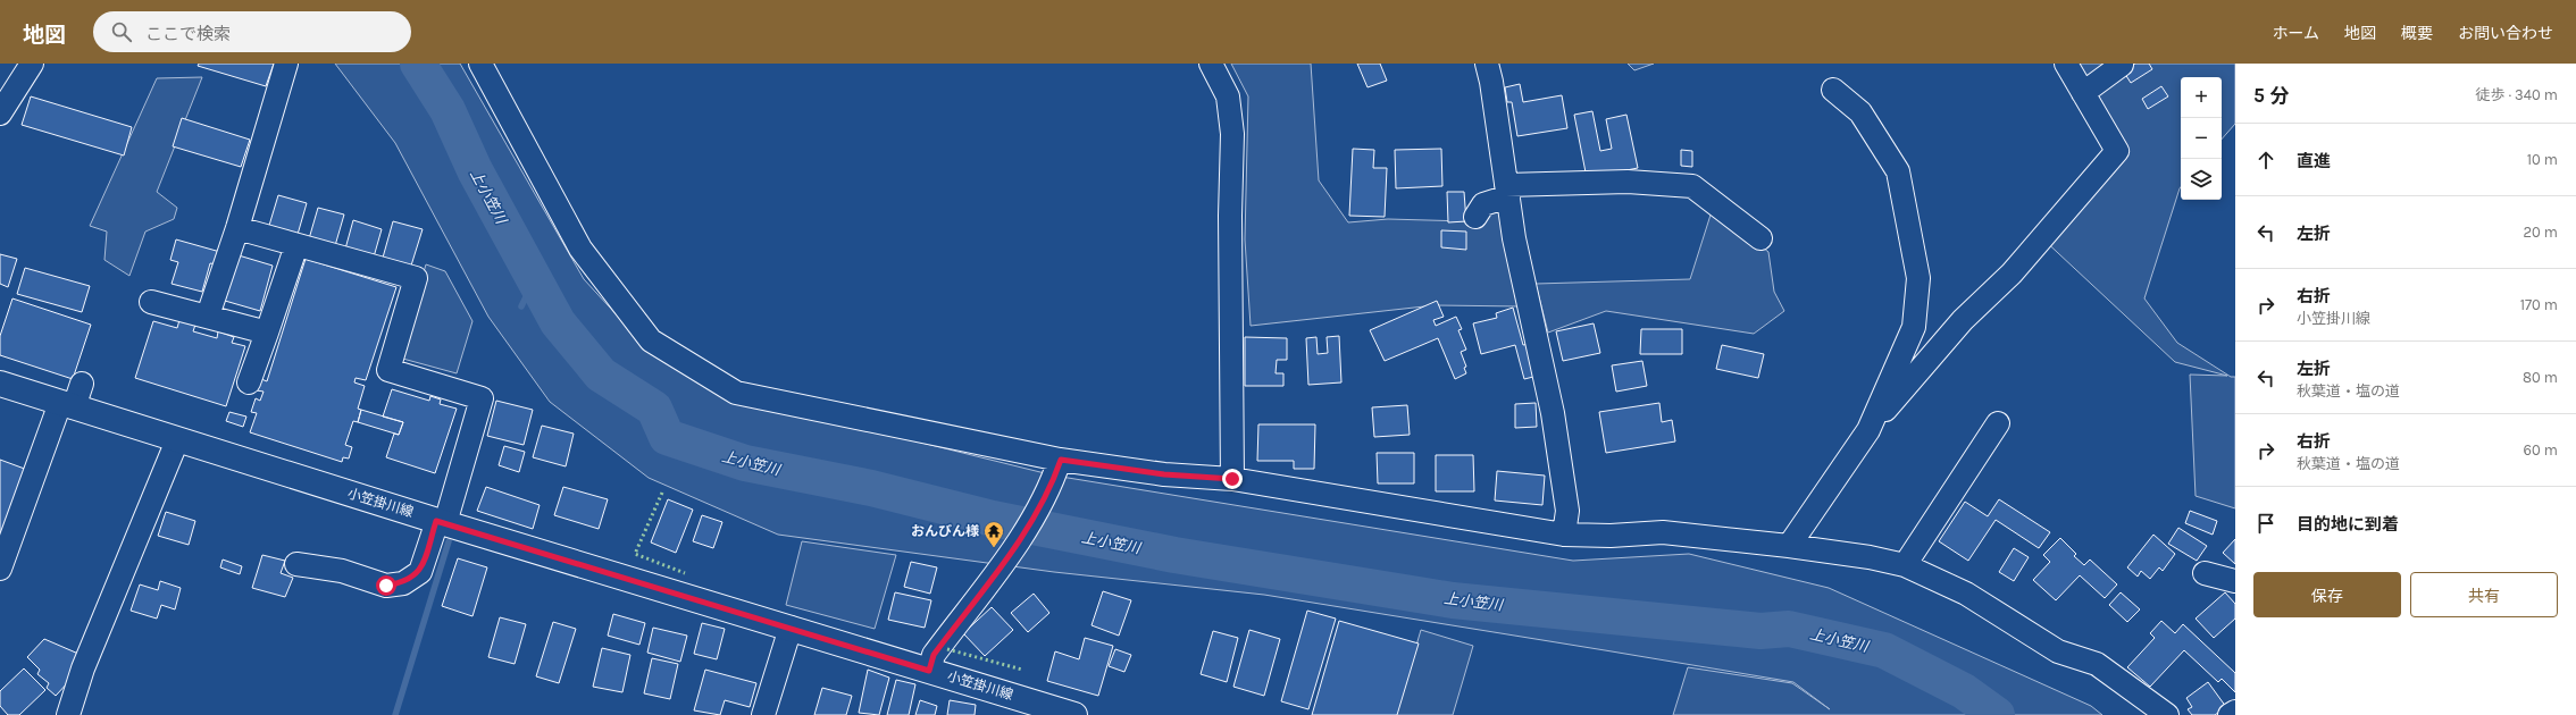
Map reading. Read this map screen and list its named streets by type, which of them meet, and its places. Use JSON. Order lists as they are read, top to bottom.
{
  "streets": {
    "main road": ["小笠掛川線"]
  },
  "water": ["上小笠川"],
  "places": {
    "temple": ["おんびん様"]
  },
  "page": {
    "header": "地図",
    "search": "ここで検索",
    "nav": [
      "ホーム",
      "地図",
      "概要",
      "お問い合わせ"
    ],
    "heading": ["5 分", "徒歩 · 340 m"],
    "map_buttons": ["+", "−"],
    "list": [
      ["直進", "10 m"],
      ["左折", "20 m"],
      ["右折", "小笠掛川線", "170 m"],
      ["左折", "秋葉道・塩の道", "80 m"],
      ["右折", "秋葉道・塩の道", "60 m"],
      "目的地に到着"
    ],
    "buttons": ["保存", "共有"]
  }
}
